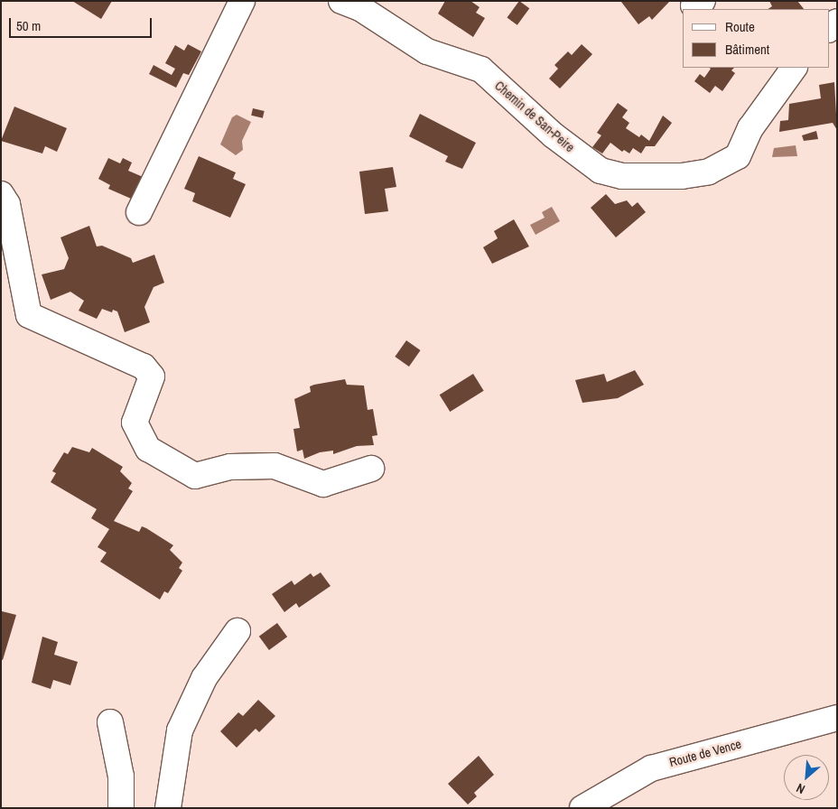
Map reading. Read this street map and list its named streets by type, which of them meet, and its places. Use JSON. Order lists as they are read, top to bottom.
{
  "streets": {
    "street": ["Chemin de San-Peire", "Route de Vence"]
  },
  "legend": ["Route", "Bâtiment"],
  "scale_bar": "50 m",
  "north": "bottom left"
}
